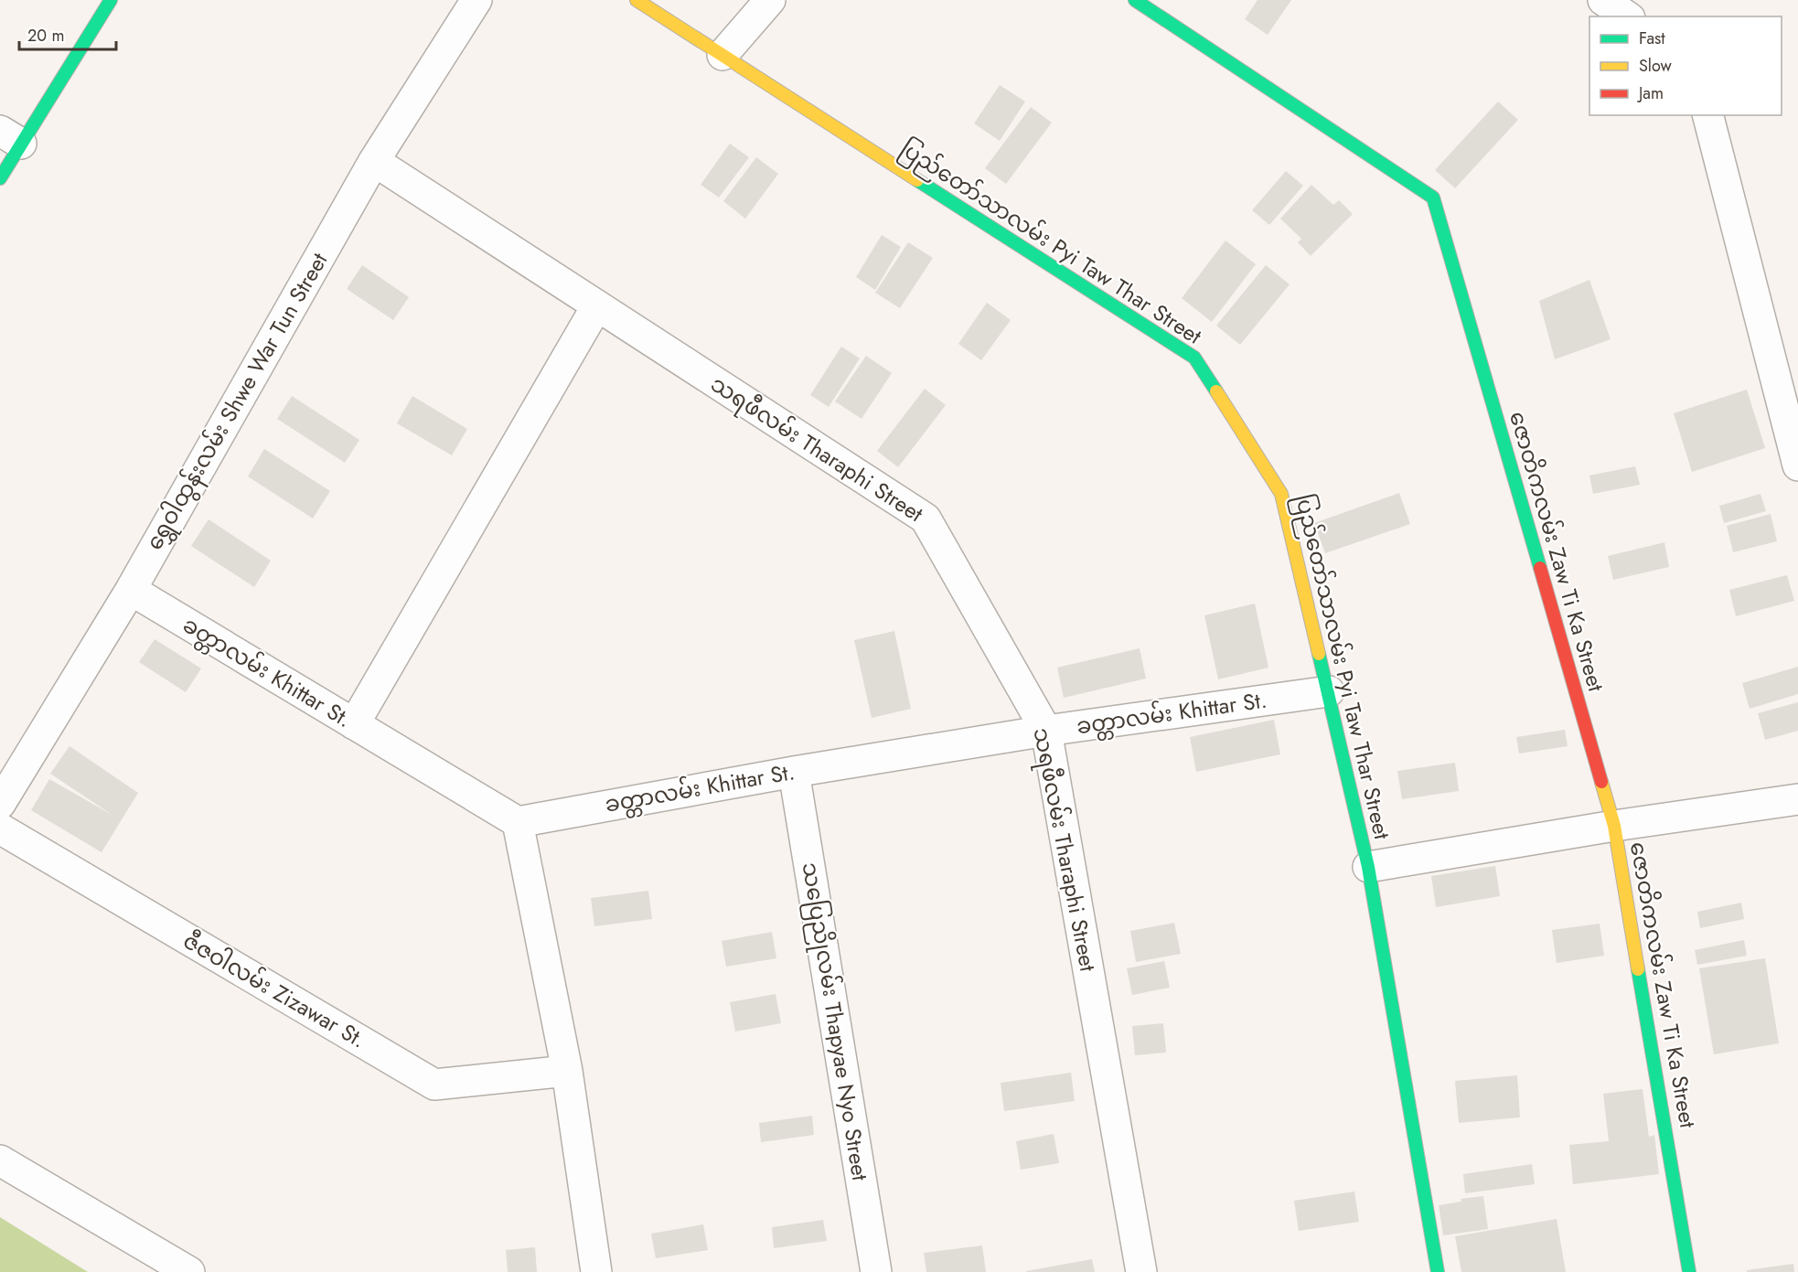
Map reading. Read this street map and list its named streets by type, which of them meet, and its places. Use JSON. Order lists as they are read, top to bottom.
{
  "streets": {
    "street": [
      "ပြည်တော်သာလမ်း Pyi Taw Thar Street",
      "ရွှေဝါထွန်းလမ်း Shwe War Tun Street",
      "သရဖီလမ်း Tharaphi Street",
      "ဇောတိကလမ်း Zaw Ti Ka Street",
      "ခတ္တာလမ်း Khittar St.",
      "ဇီဇဝါလမ်း Zizawar St.",
      "သပြေညိုလမ်း Thapyae Nyo Street"
    ]
  },
  "crossings": [
    ["ပြည်တော်သာလမ်း Pyi Taw Thar Street", "ခတ္တာလမ်း Khittar St."],
    ["ရွှေဝါထွန်းလမ်း Shwe War Tun Street", "သရဖီလမ်း Tharaphi Street"],
    ["ရွှေဝါထွန်းလမ်း Shwe War Tun Street", "ခတ္တာလမ်း Khittar St."],
    ["သရဖီလမ်း Tharaphi Street", "ခတ္တာလမ်း Khittar St."],
    ["ခတ္တာလမ်း Khittar St.", "သပြေညိုလမ်း Thapyae Nyo Street"]
  ],
  "legend": ["Fast", "Slow", "Jam"],
  "scale_bar": "20 m"
}
